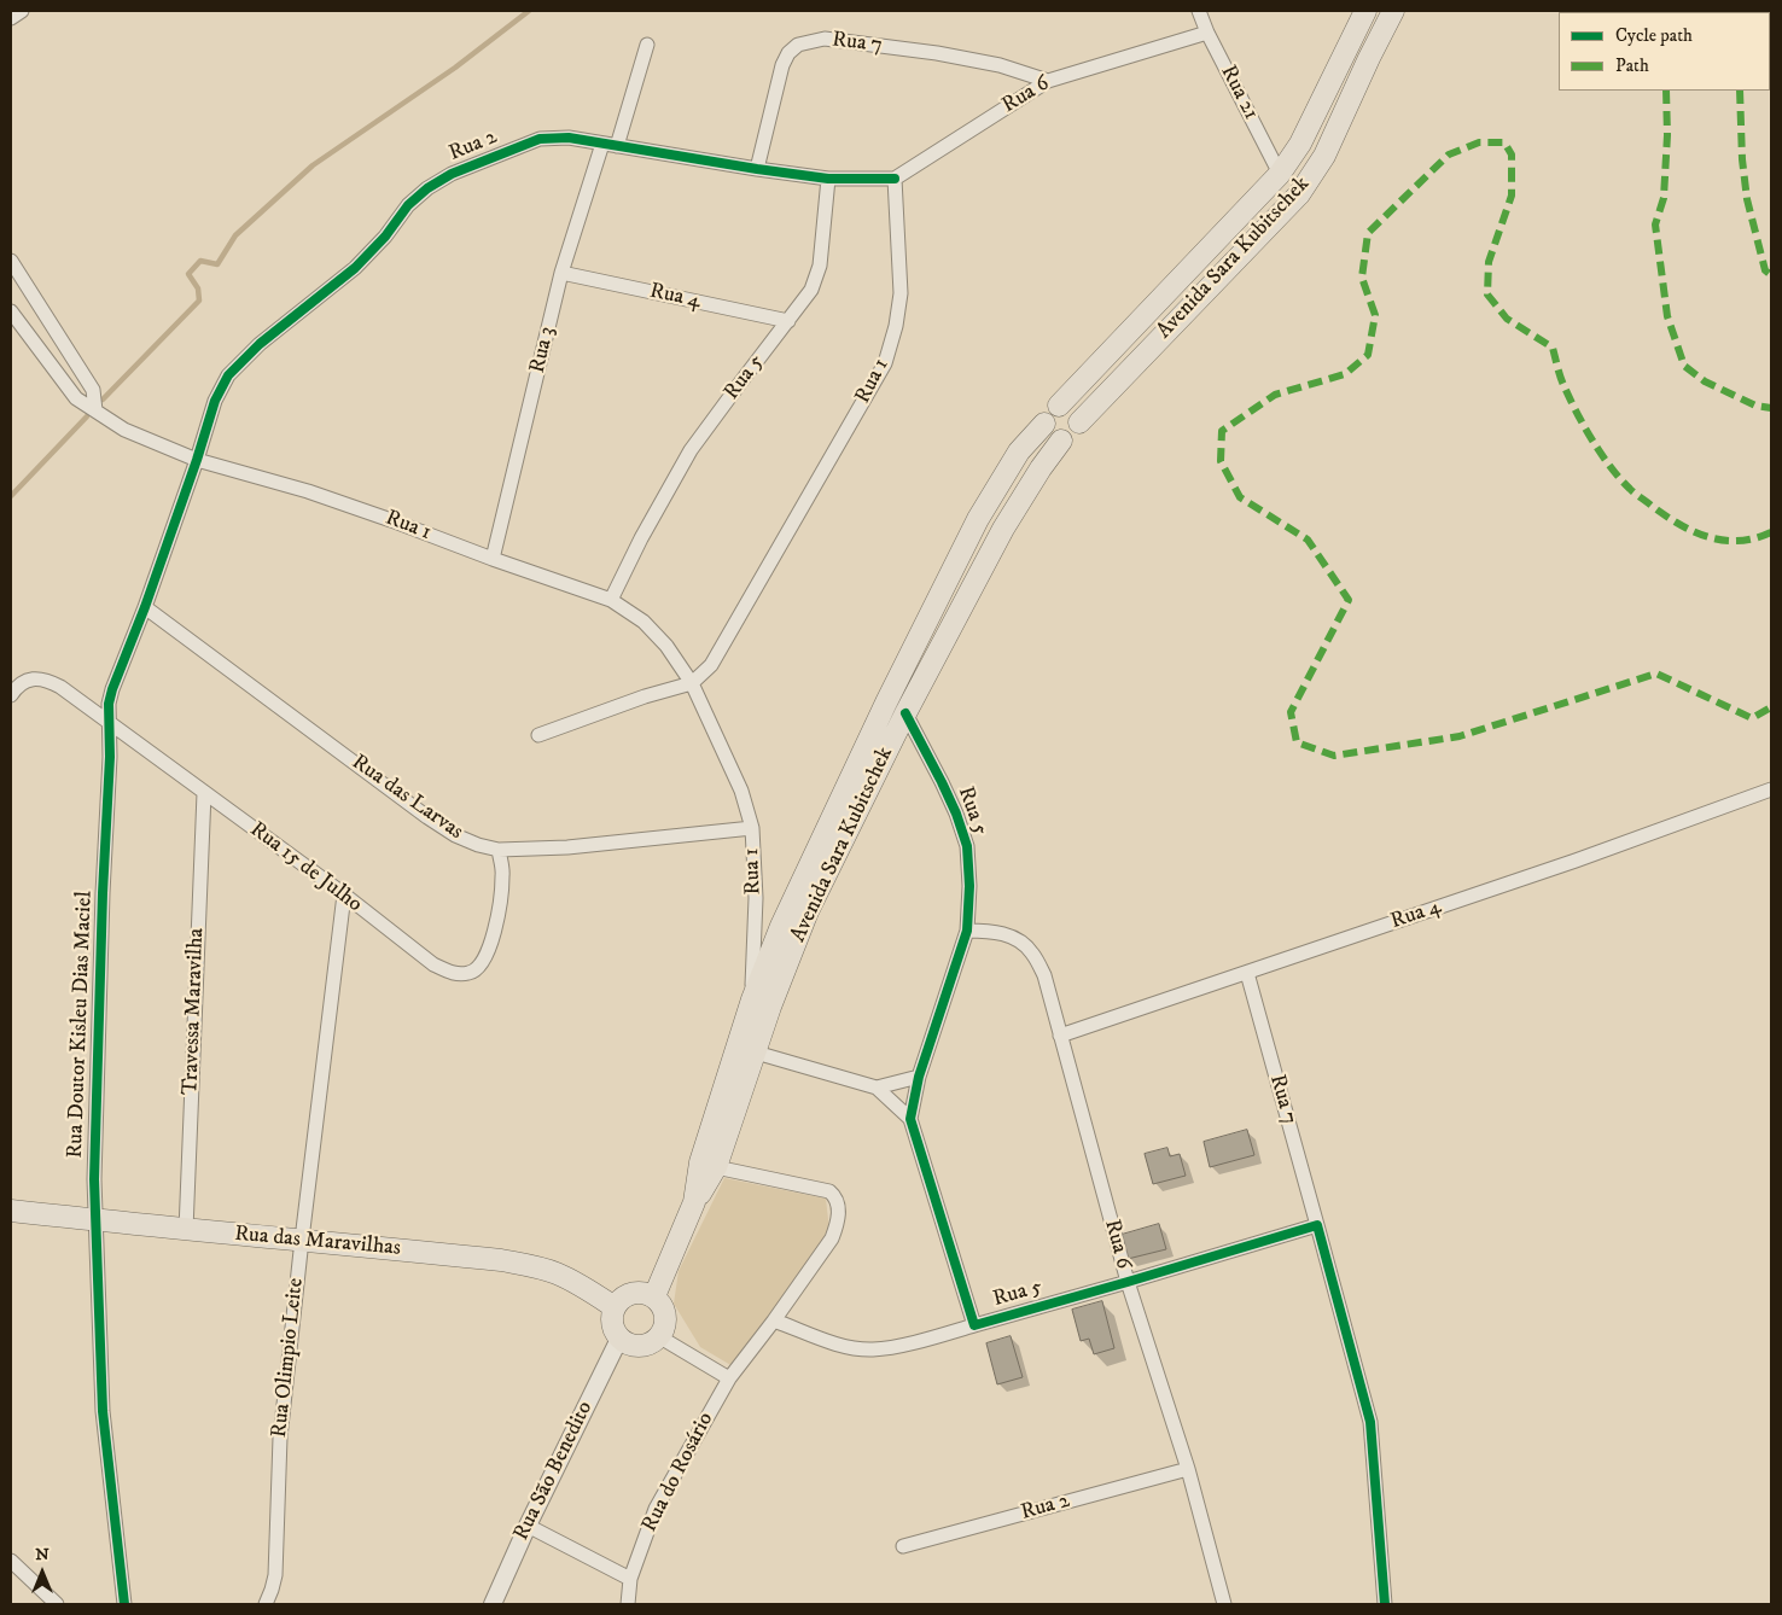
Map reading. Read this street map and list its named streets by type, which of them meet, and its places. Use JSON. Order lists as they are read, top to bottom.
{
  "streets": {
    "main road": ["Avenida Sara Kubitschek", "Rua das Maravilhas"],
    "street": [
      "Rua 7",
      "Rua 21",
      "Rua 6",
      "Rua 2",
      "Rua 4",
      "Rua 3",
      "Rua 5",
      "Rua 1",
      "Rua das Larvas",
      "Rua 15 de Julho",
      "Travessa Maravilha",
      "Rua Doutor Kisleu Dias Maciel",
      "Rua Olimpio Leite",
      "Rua São Benedito",
      "Rua do Rosário"
    ]
  },
  "crossings": [
    ["Rua 7", "Rua 6"],
    ["Rua 7", "Rua 2"],
    ["Rua 7", "Rua 4"],
    ["Rua 7", "Rua 5"],
    ["Rua 21", "Rua 6"],
    ["Rua 21", "Avenida Sara Kubitschek"],
    ["Rua 6", "Rua 2"],
    ["Rua 6", "Rua 4"],
    ["Rua 6", "Rua 5"],
    ["Rua 6", "Rua 1"],
    ["Rua 2", "Rua 3"],
    ["Rua 2", "Rua 5"],
    ["Rua 2", "Rua 1"],
    ["Rua 2", "Rua Doutor Kisleu Dias Maciel"],
    ["Avenida Sara Kubitschek", "Rua 5"],
    ["Avenida Sara Kubitschek", "Rua 1"],
    ["Rua 4", "Rua 3"],
    ["Rua 4", "Rua 5"],
    ["Rua 3", "Rua 1"],
    ["Rua 5", "Rua 1"],
    ["Rua 1", "Rua das Larvas"],
    ["Rua 1", "Rua Doutor Kisleu Dias Maciel"],
    ["Rua das Larvas", "Rua 15 de Julho"],
    ["Rua das Larvas", "Rua Doutor Kisleu Dias Maciel"],
    ["Rua 15 de Julho", "Travessa Maravilha"],
    ["Rua 15 de Julho", "Rua Doutor Kisleu Dias Maciel"],
    ["Rua 15 de Julho", "Rua Olimpio Leite"],
    ["Travessa Maravilha", "Rua das Maravilhas"],
    ["Rua Doutor Kisleu Dias Maciel", "Rua das Maravilhas"],
    ["Rua das Maravilhas", "Rua Olimpio Leite"],
    ["Rua das Maravilhas", "Rua São Benedito"]
  ],
  "legend": ["Cycle path", "Path"],
  "north": "top"
}
